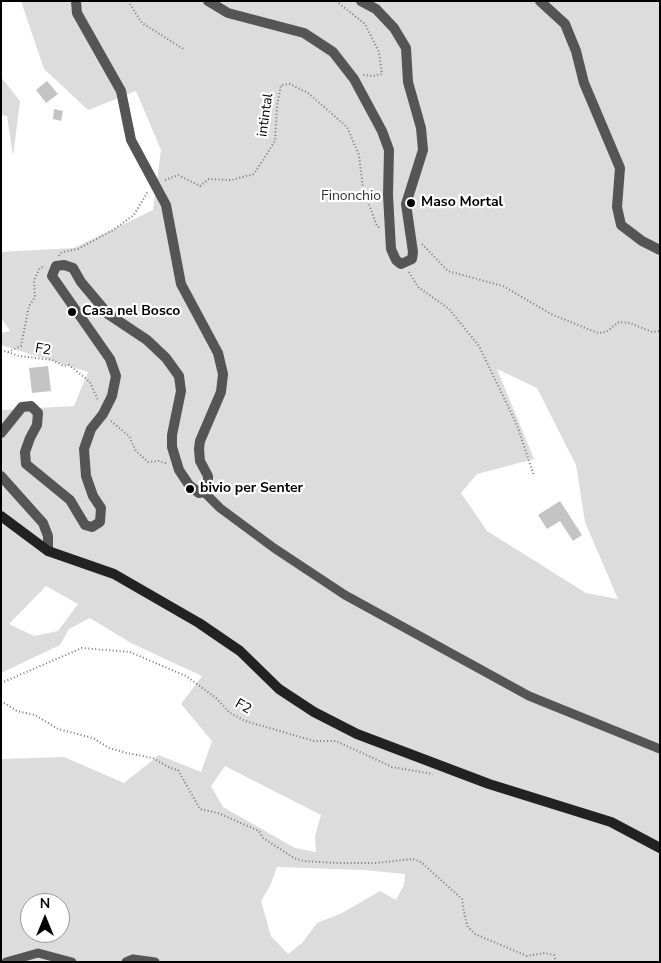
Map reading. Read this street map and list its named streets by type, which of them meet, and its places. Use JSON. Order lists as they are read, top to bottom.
{
  "streets": {
    "path": ["intintal", "F2"]
  },
  "parks": ["Finonchio"],
  "places": ["Maso Mortal", "Casa nel Bosco", "bivio per Senter"],
  "north": "top"
}
